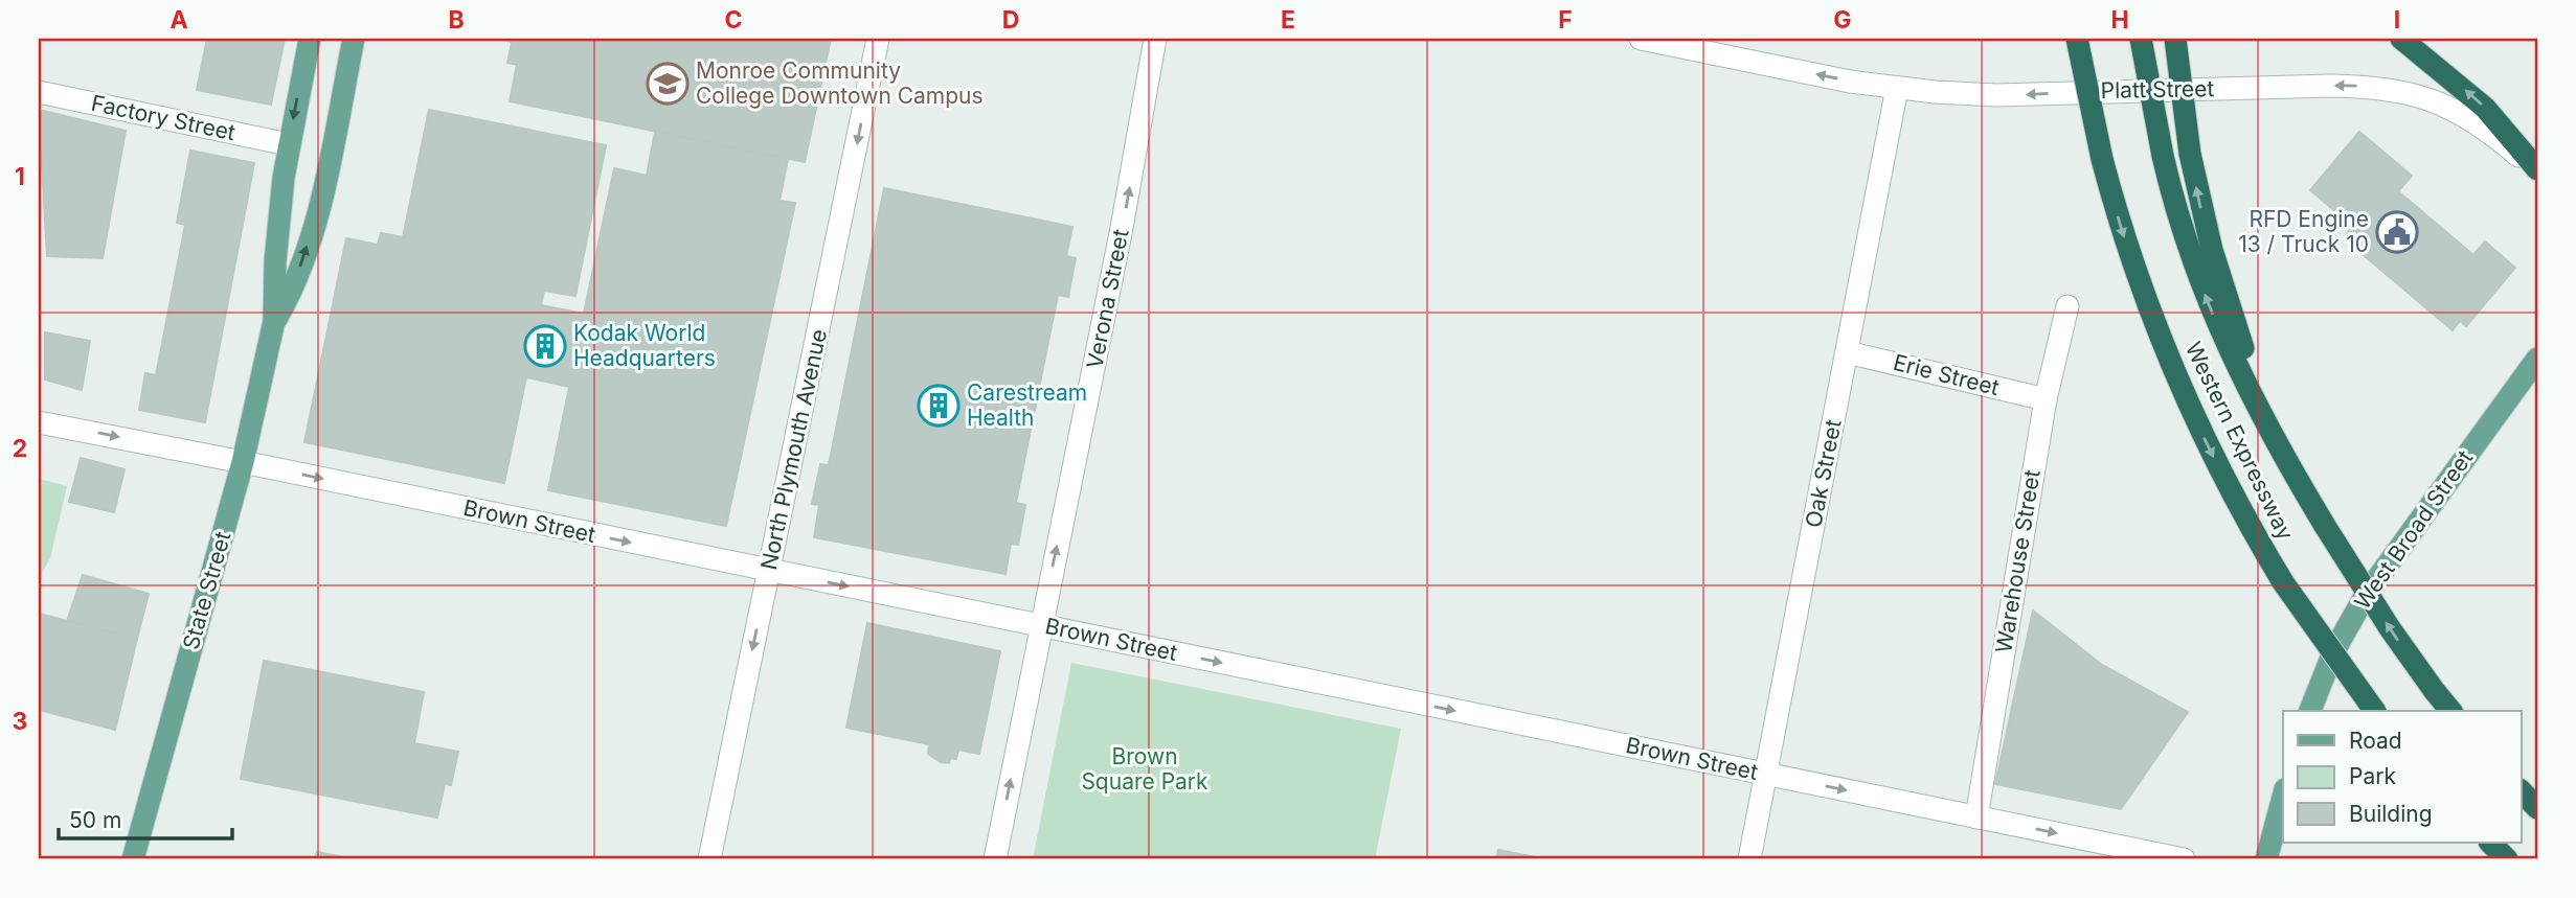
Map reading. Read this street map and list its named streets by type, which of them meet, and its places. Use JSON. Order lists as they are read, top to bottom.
{
  "streets": {
    "highway": ["Western Expressway"],
    "main road": ["West Broad Street", "State Street"],
    "street": [
      "Platt Street",
      "Factory Street",
      "Verona Street",
      "Erie Street",
      "North Plymouth Avenue",
      "Oak Street",
      "Brown Street",
      "Warehouse Street"
    ]
  },
  "crossings": [
    ["Platt Street", "Oak Street"],
    ["Factory Street", "State Street"],
    ["Verona Street", "Brown Street"],
    ["Erie Street", "Oak Street"],
    ["Erie Street", "Warehouse Street"],
    ["North Plymouth Avenue", "Brown Street"],
    ["Oak Street", "Brown Street"],
    ["Brown Street", "Warehouse Street"],
    ["Brown Street", "State Street"]
  ],
  "one_way": [
    "Platt Street",
    "Verona Street",
    "North Plymouth Avenue",
    "Brown Street"
  ],
  "parks": ["Brown Square Park"],
  "places": {
    "school or university": ["Monroe Community College Downtown Campus"],
    "public building": ["RFD Engine 13 / Truck 10"],
    "building": ["Kodak World Headquarters", "Carestream Health"]
  },
  "legend": ["Road", "Park", "Building"],
  "scale_bar": "50 m",
  "grid": {
    "columns": [
      "A",
      "B",
      "C",
      "D",
      "E",
      "F",
      "G",
      "H",
      "I"
    ],
    "rows": ["1", "2", "3"]
  }
}
